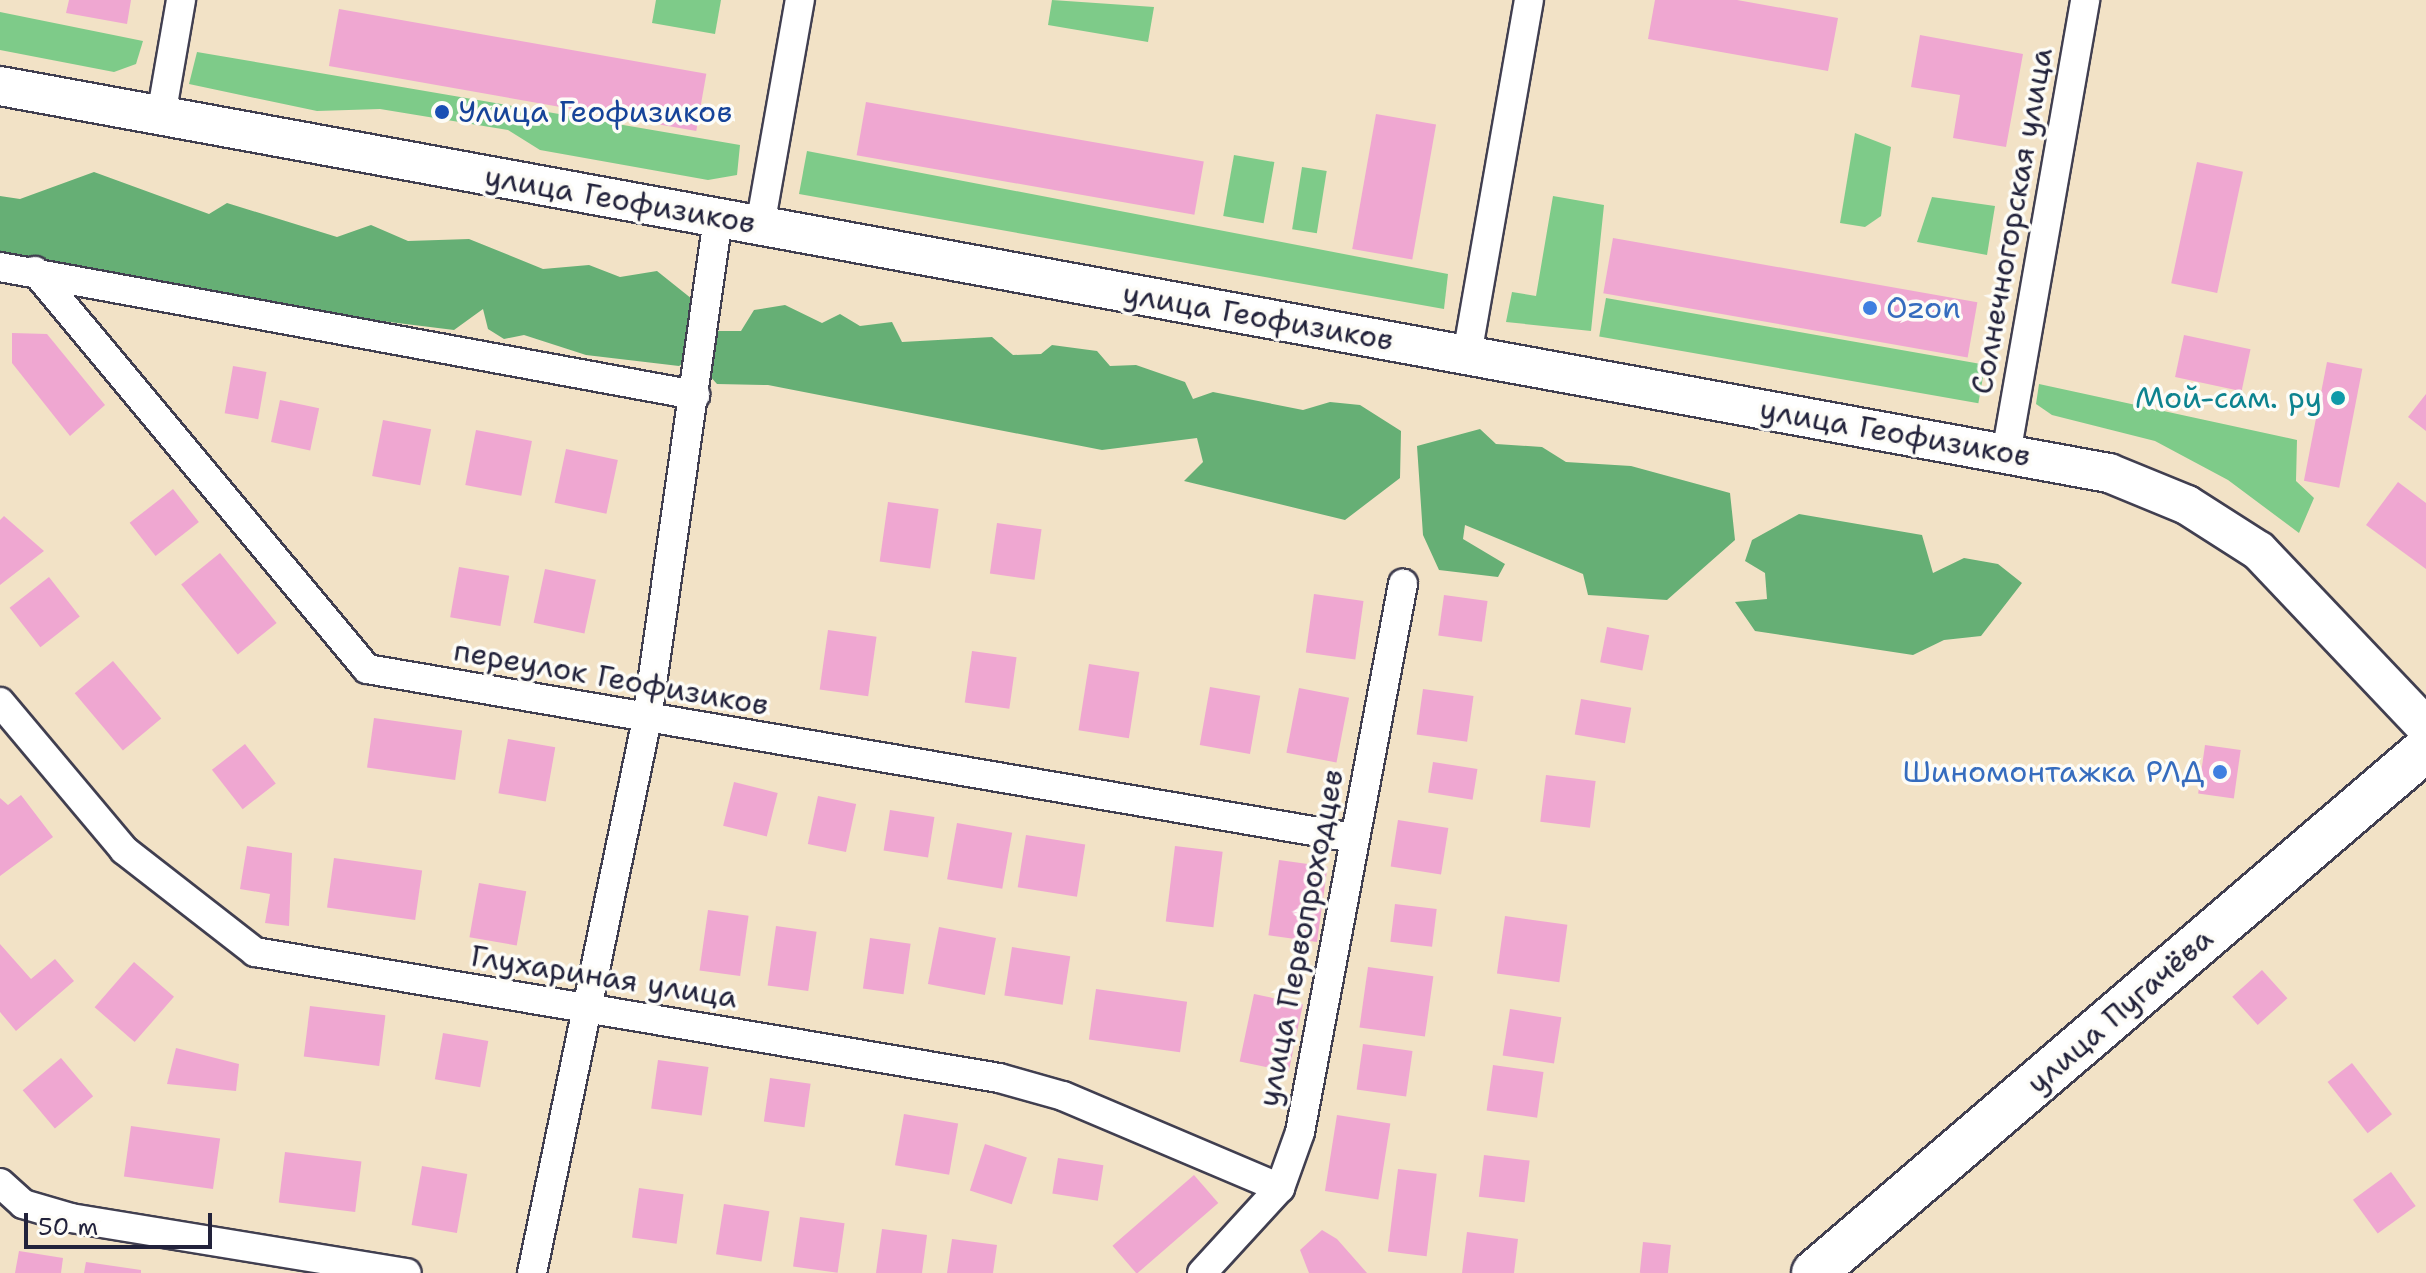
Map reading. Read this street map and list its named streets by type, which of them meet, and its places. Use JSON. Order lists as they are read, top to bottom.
{
  "streets": {
    "main road": ["улица Пугачёва"],
    "street": [
      "улица Геофизиков",
      "Солнечногорская улица",
      "переулок Геофизиков",
      "улица Первопроходцев",
      "Глухариная улица"
    ]
  },
  "crossings": [
    ["улица Геофизиков", "Солнечногорская улица"],
    ["переулок Геофизиков", "улица Первопроходцев"],
    ["улица Первопроходцев", "Глухариная улица"]
  ],
  "places": [
    "Улица Геофизиков",
    "Ozon",
    "Мой-сам. ру",
    "Шиномонтажка РЛД"
  ],
  "scale_bar": "50 m"
}
